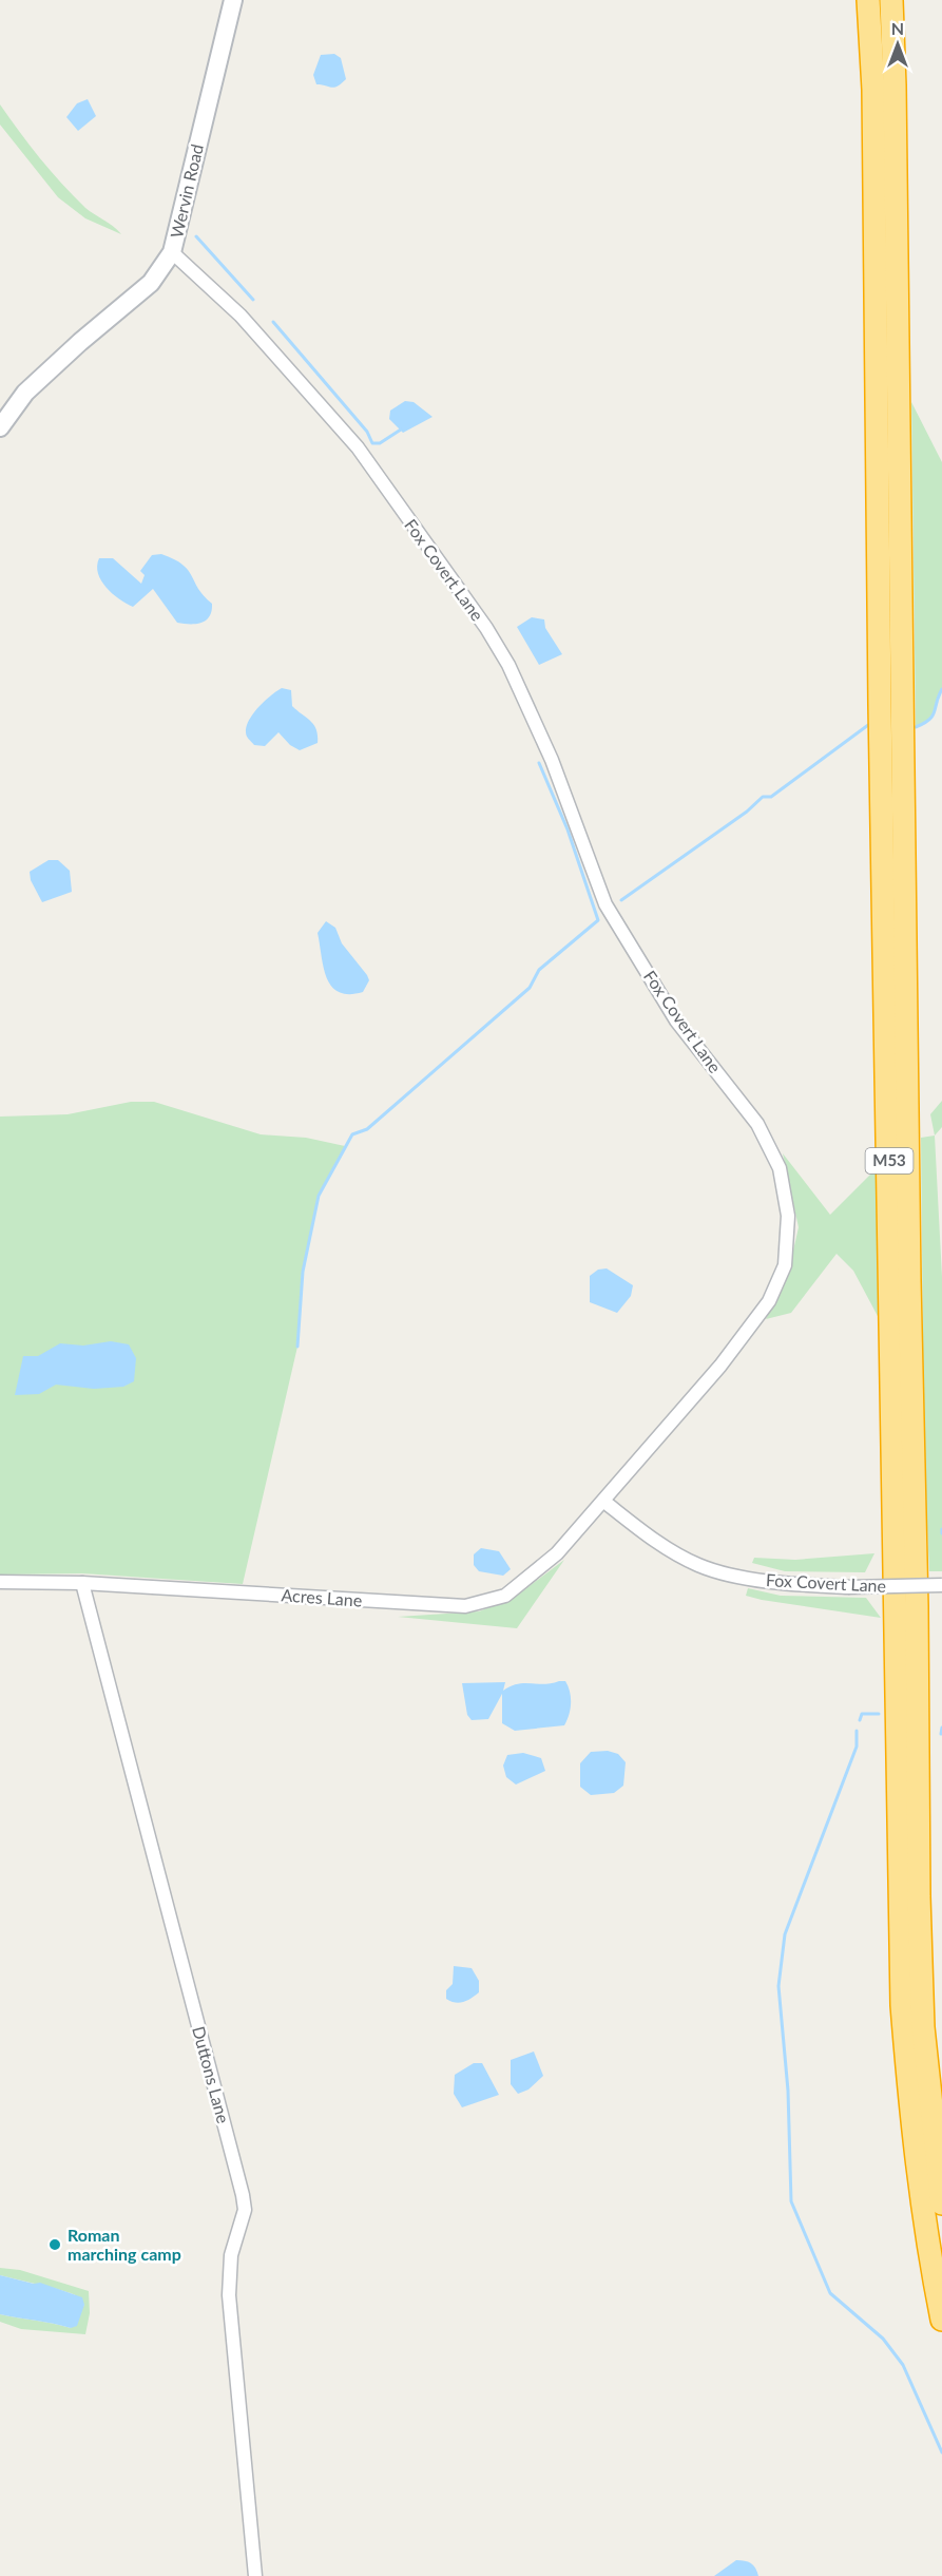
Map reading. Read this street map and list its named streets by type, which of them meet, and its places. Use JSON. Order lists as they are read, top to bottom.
{
  "streets": {
    "highway": ["M53"],
    "street": [
      "Wervin Road",
      "Fox Covert Lane",
      "Acres Lane",
      "Duttons Lane"
    ]
  },
  "crossings": [
    ["Wervin Road", "Fox Covert Lane"],
    ["Fox Covert Lane", "Acres Lane"],
    ["Acres Lane", "Duttons Lane"]
  ],
  "places": ["Roman marching camp"],
  "north": "top"
}
